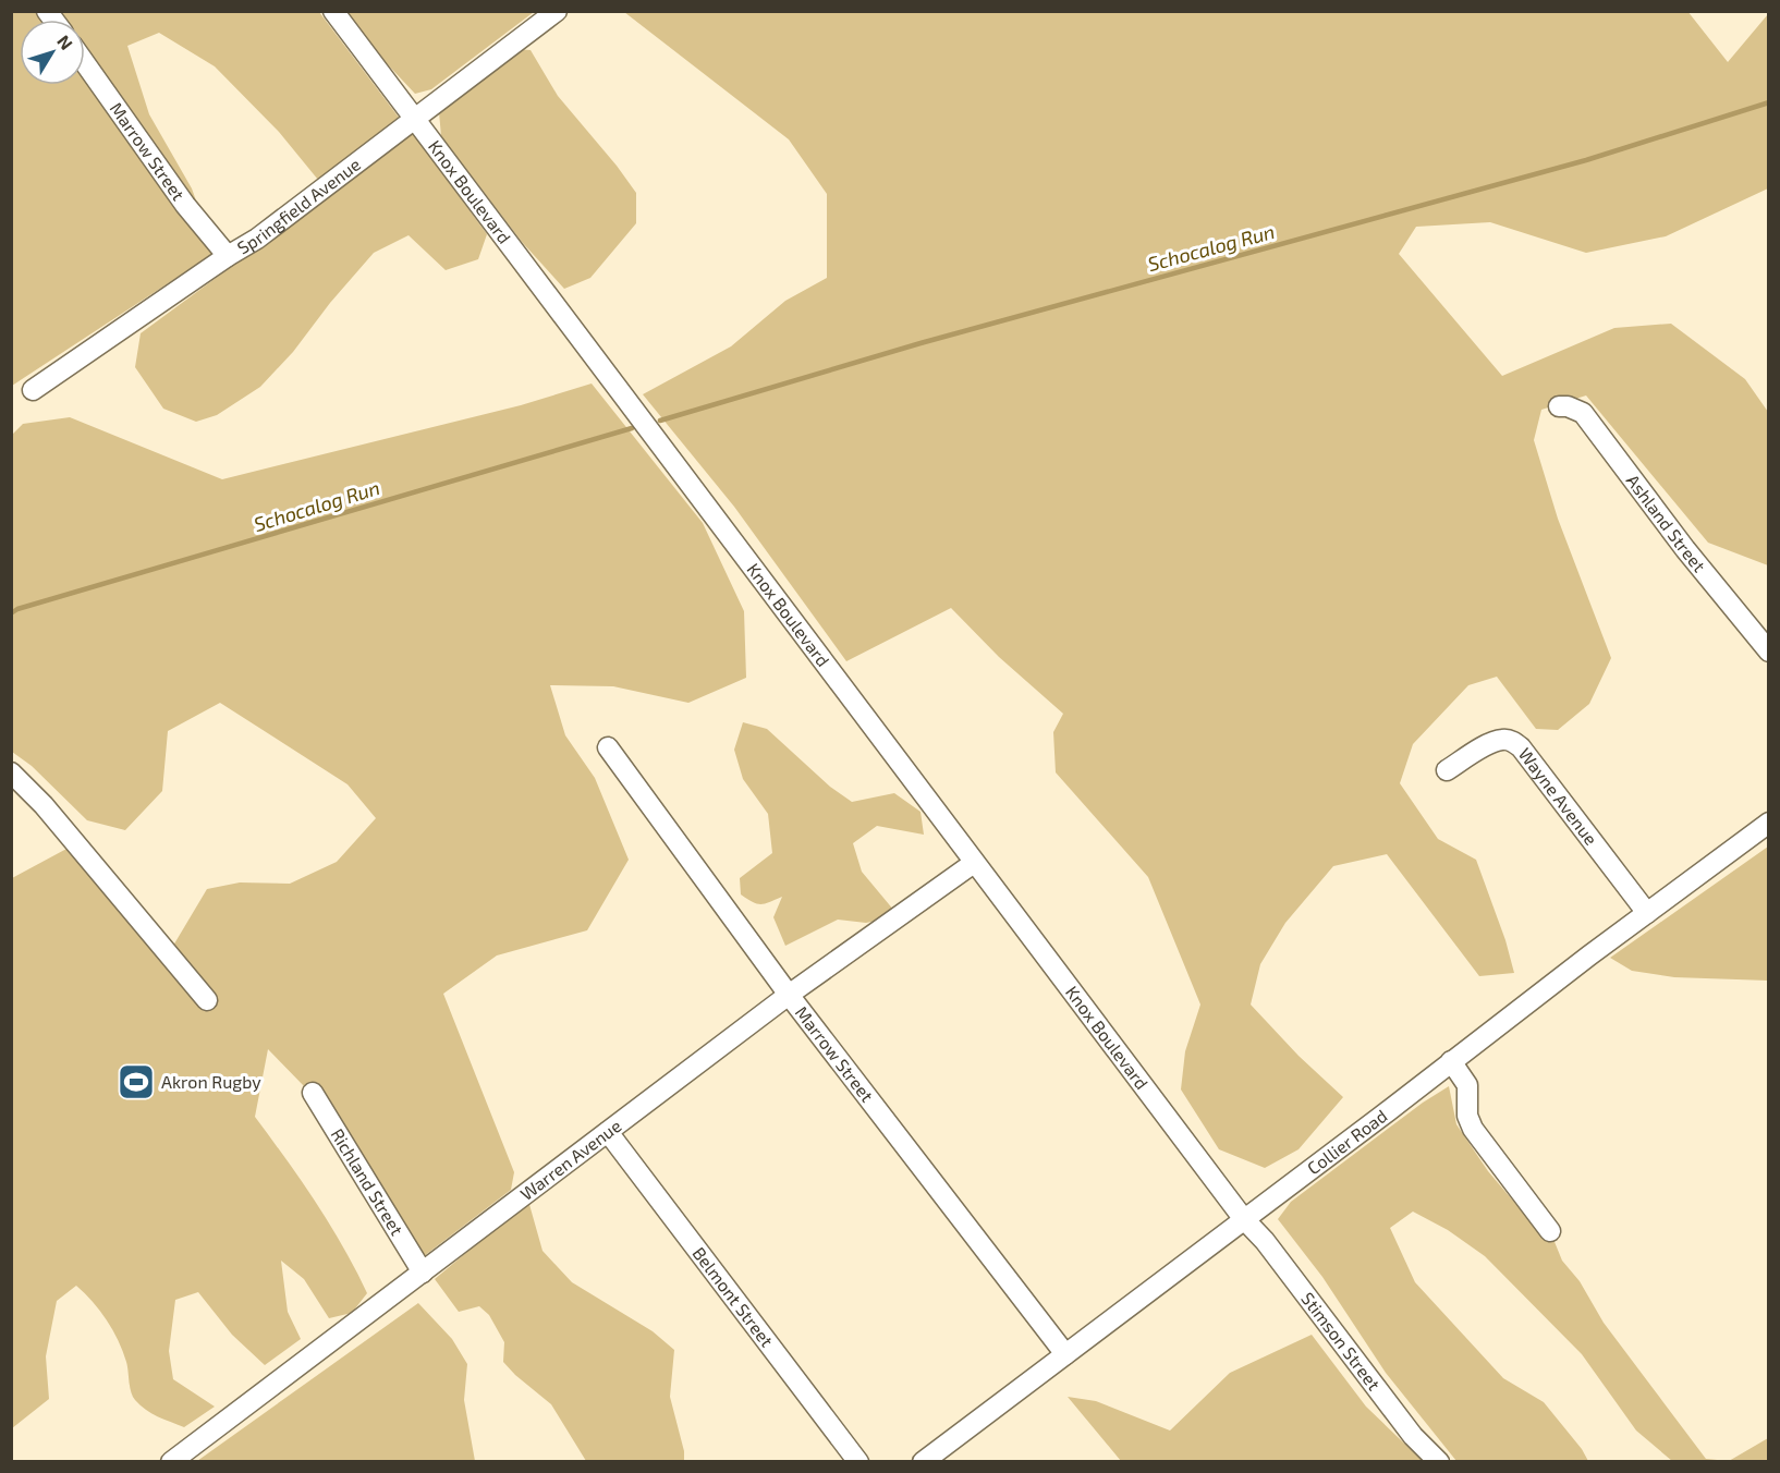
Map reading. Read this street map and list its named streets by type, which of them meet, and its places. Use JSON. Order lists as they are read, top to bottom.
{
  "streets": {
    "street": [
      "Marrow Street",
      "Knox Boulevard",
      "Springfield Avenue",
      "Ashland Street",
      "Wayne Avenue",
      "Collier Road",
      "Warren Avenue",
      "Richland Street",
      "Belmont Street",
      "Stimson Street"
    ]
  },
  "crossings": [
    ["Marrow Street", "Springfield Avenue"],
    ["Marrow Street", "Collier Road"],
    ["Marrow Street", "Warren Avenue"],
    ["Knox Boulevard", "Springfield Avenue"],
    ["Knox Boulevard", "Collier Road"],
    ["Knox Boulevard", "Warren Avenue"],
    ["Knox Boulevard", "Stimson Street"],
    ["Wayne Avenue", "Collier Road"],
    ["Collier Road", "Stimson Street"],
    ["Warren Avenue", "Richland Street"],
    ["Warren Avenue", "Belmont Street"]
  ],
  "water": ["Schocalog Run"],
  "places": {
    "sports": ["Akron Rugby"]
  },
  "north": "top right"
}
